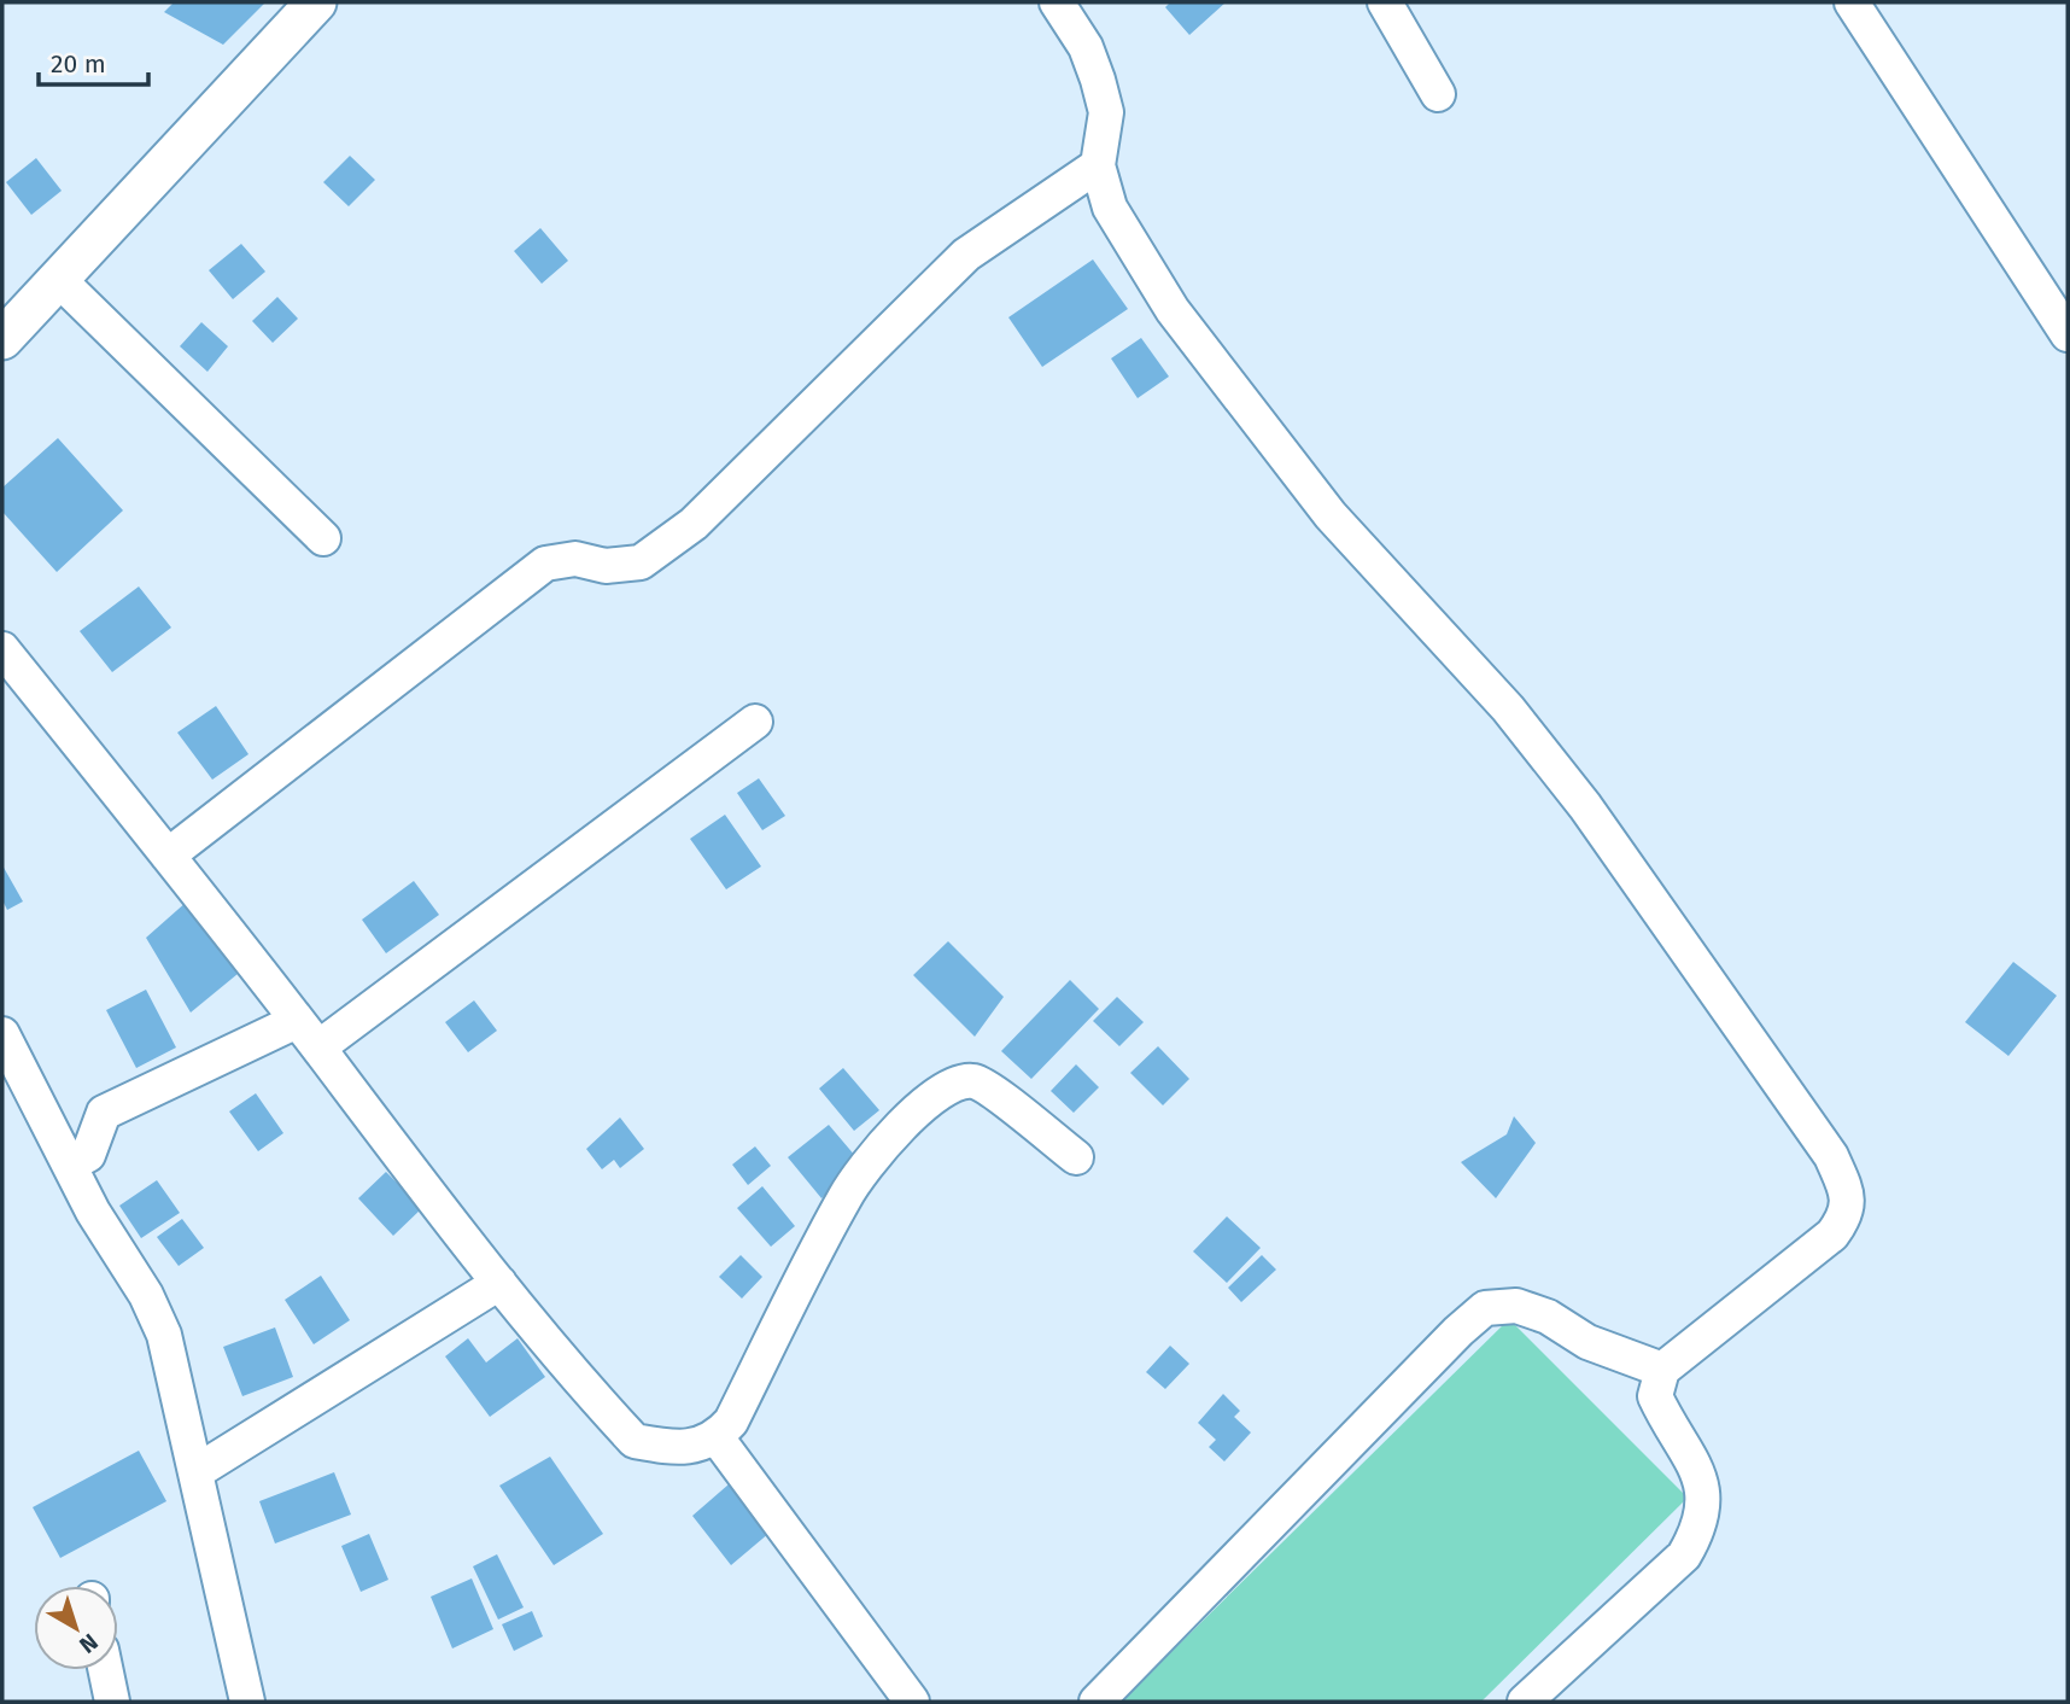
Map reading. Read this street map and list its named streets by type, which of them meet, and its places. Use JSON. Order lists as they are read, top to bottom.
{
  "scale_bar": "20 m",
  "north": "bottom right"
}
